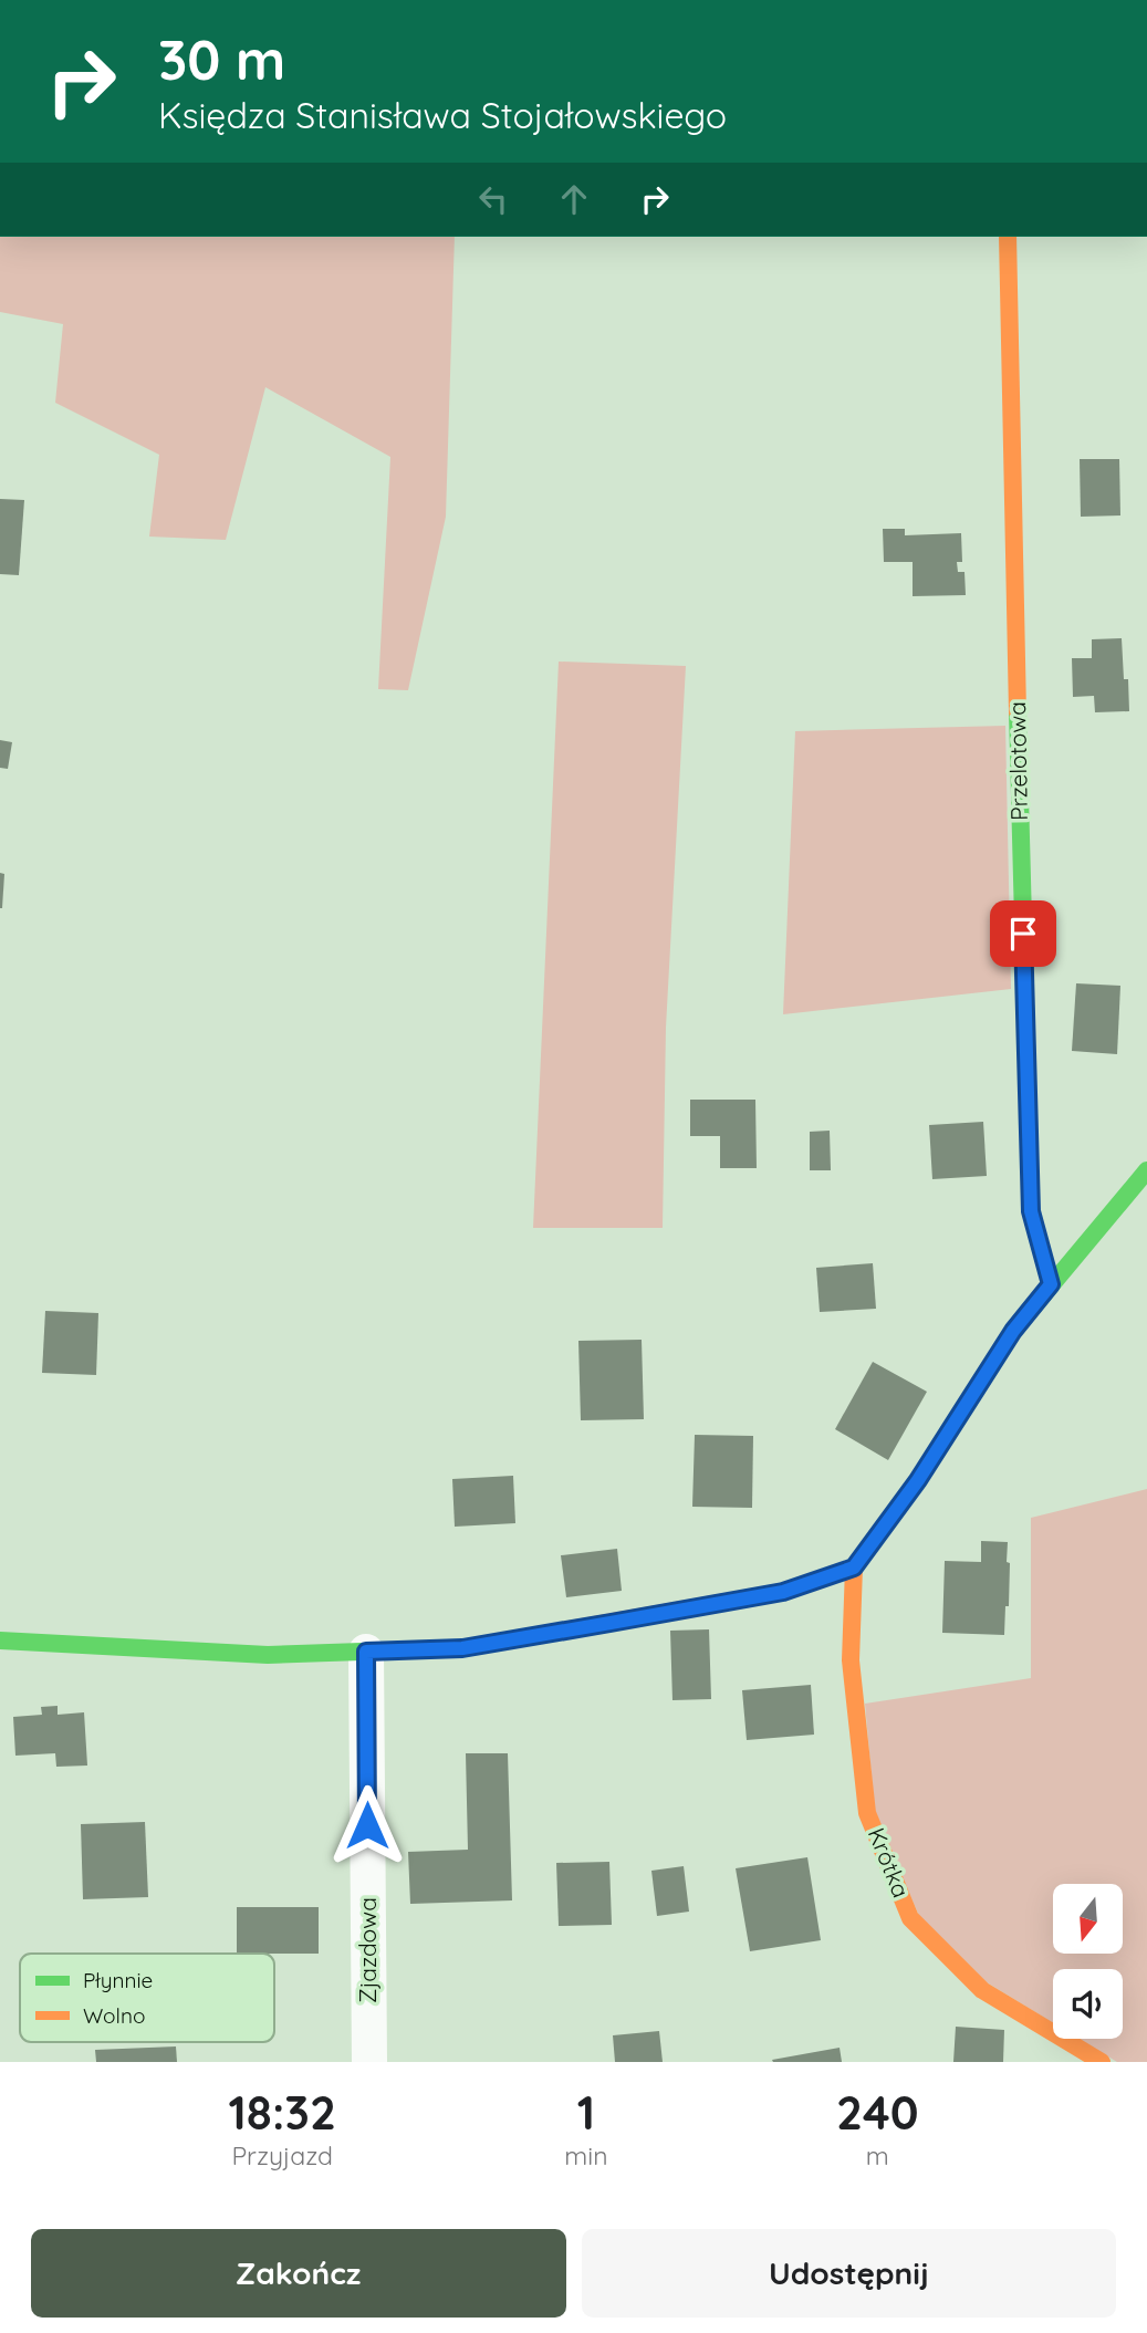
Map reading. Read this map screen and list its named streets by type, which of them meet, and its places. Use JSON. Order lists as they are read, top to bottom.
{
  "streets": {
    "street": ["Przelotowa", "Krótka", "Zjazdowa"]
  },
  "legend": ["Płynnie", "Wolno"],
  "north": "bottom",
  "page": {
    "turn": ["30 m", "Księdza Stanisława Stojałowskiego"],
    "eta": [
      "18:32",
      "Przyjazd",
      "1",
      "min",
      "240",
      "m"
    ],
    "buttons": ["Zakończ", "Udostępnij"]
  }
}
